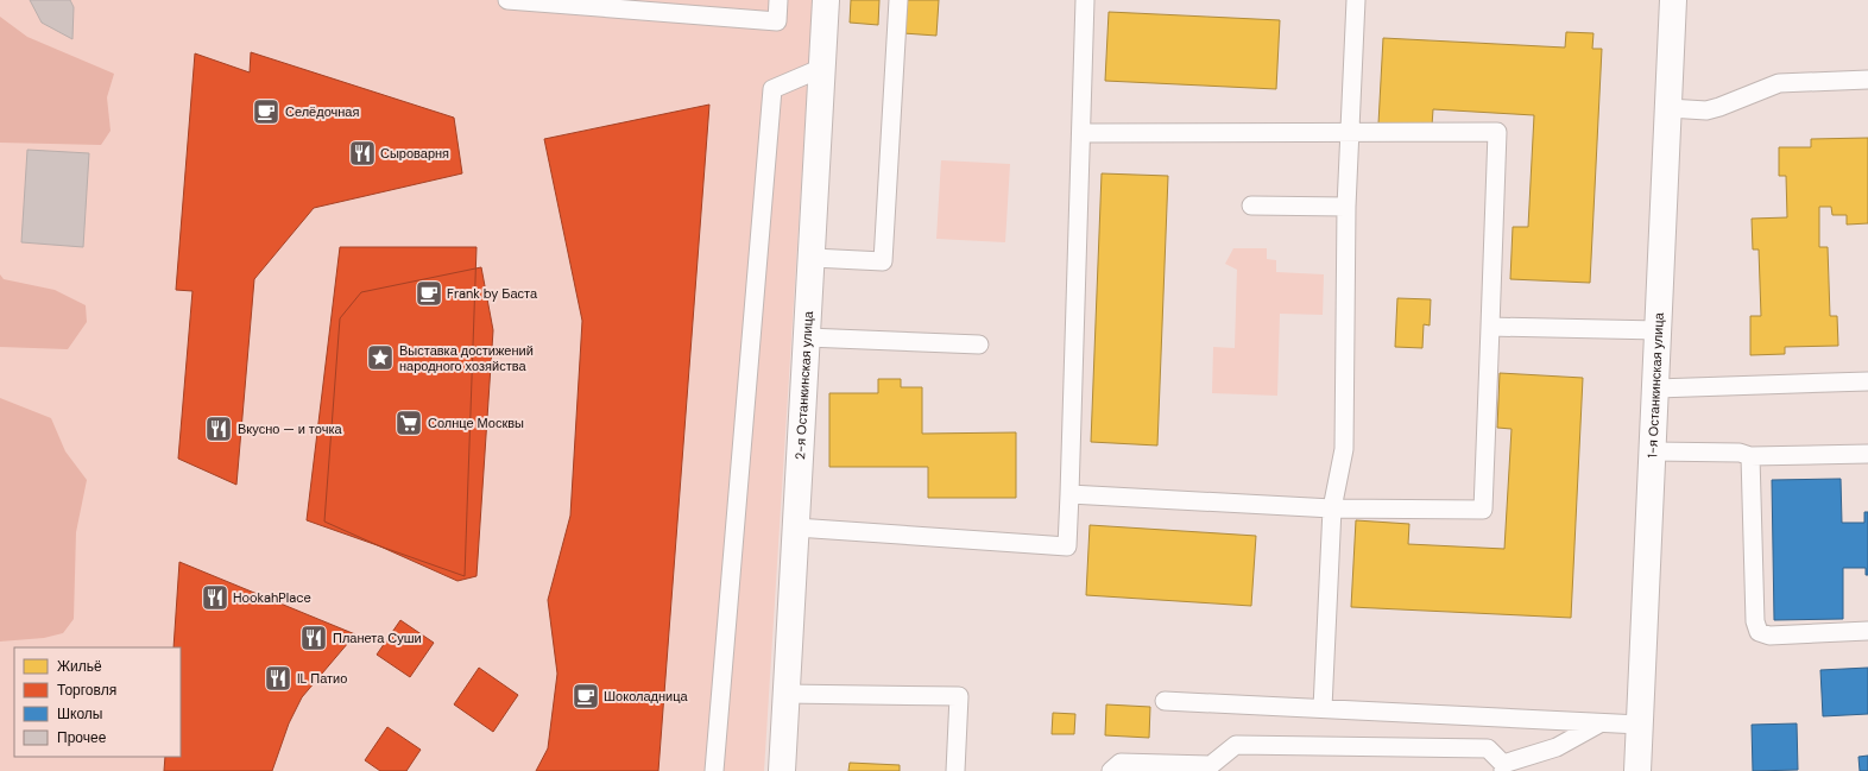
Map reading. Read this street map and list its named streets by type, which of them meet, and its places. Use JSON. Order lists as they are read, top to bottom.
{
  "streets": {
    "street": ["2-я Останкинская улица", "1-я Останкинская улица"]
  },
  "places": {
    "cafe": ["Селёдочная", "Frank by Баста", "Шоколадница"],
    "restaurant": [
      "Сыроварня",
      "Вкусно — и точка",
      "HookahPlace",
      "Планета Суши",
      "IL Патио"
    ],
    "place": ["Выставка достижений народного хозяйства"],
    "supermarket": ["Солнце Москвы"]
  },
  "legend": [
    "Жильё",
    "Торговля",
    "Школы",
    "Прочее"
  ]
}
